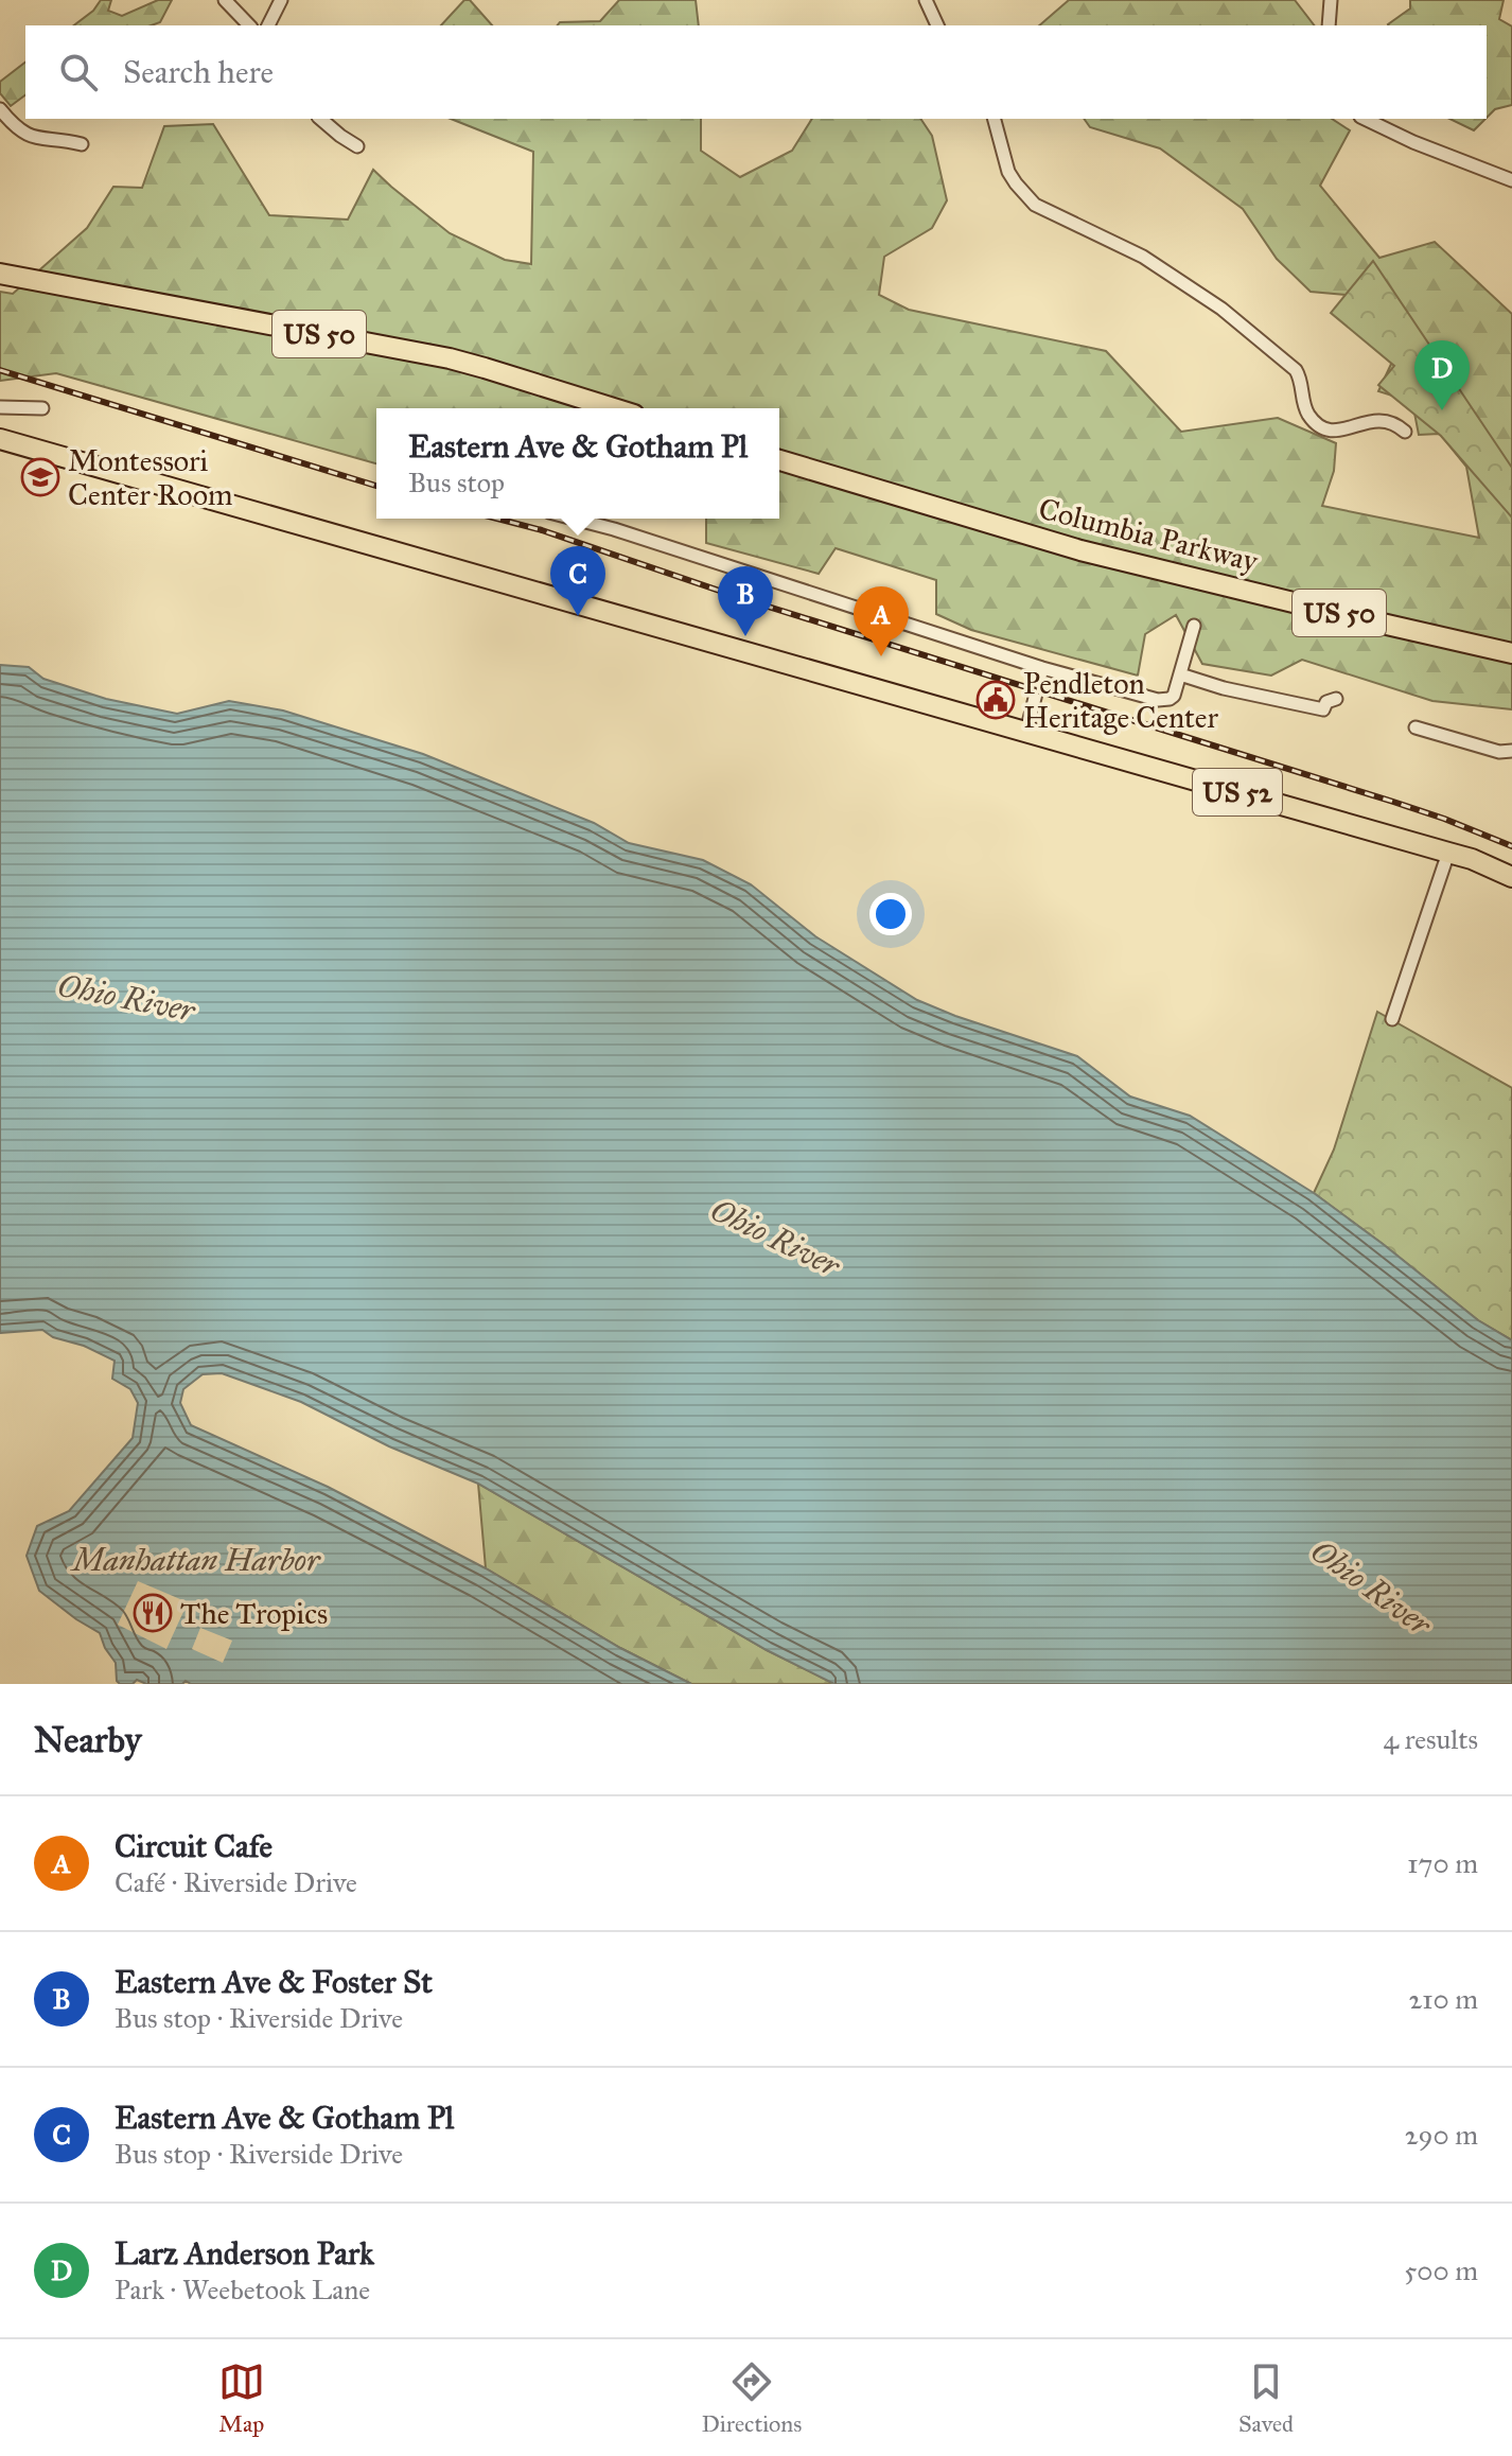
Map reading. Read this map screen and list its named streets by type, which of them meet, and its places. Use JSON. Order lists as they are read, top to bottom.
{
  "streets": {
    "main road": ["US 50", "Columbia Parkway", "US 52"]
  },
  "water": ["Ohio River", "Manhattan Harbor"],
  "places": {
    "school or university": ["Montessori Center Room"],
    "public building": ["Pendleton Heritage Center"],
    "restaurant": ["The Tropics"]
  },
  "page": {
    "search": "Search here",
    "pins": [
      "D",
      "C",
      "B",
      "A"
    ],
    "popup": ["Eastern Ave & Gotham Pl", "Bus stop"],
    "heading": ["Nearby", "4 results"],
    "list": [
      {
        "mark": "A",
        "name": "Circuit Cafe",
        "note": "Café · Riverside Drive",
        "value": "170 m"
      },
      {
        "mark": "B",
        "name": "Eastern Ave & Foster St",
        "note": "Bus stop · Riverside Drive",
        "value": "210 m"
      },
      {
        "mark": "C",
        "name": "Eastern Ave & Gotham Pl",
        "note": "Bus stop · Riverside Drive",
        "value": "290 m"
      },
      {
        "mark": "D",
        "name": "Larz Anderson Park",
        "note": "Park · Weebetook Lane",
        "value": "500 m"
      }
    ],
    "nav": ["Map", "Directions", "Saved"]
  }
}
